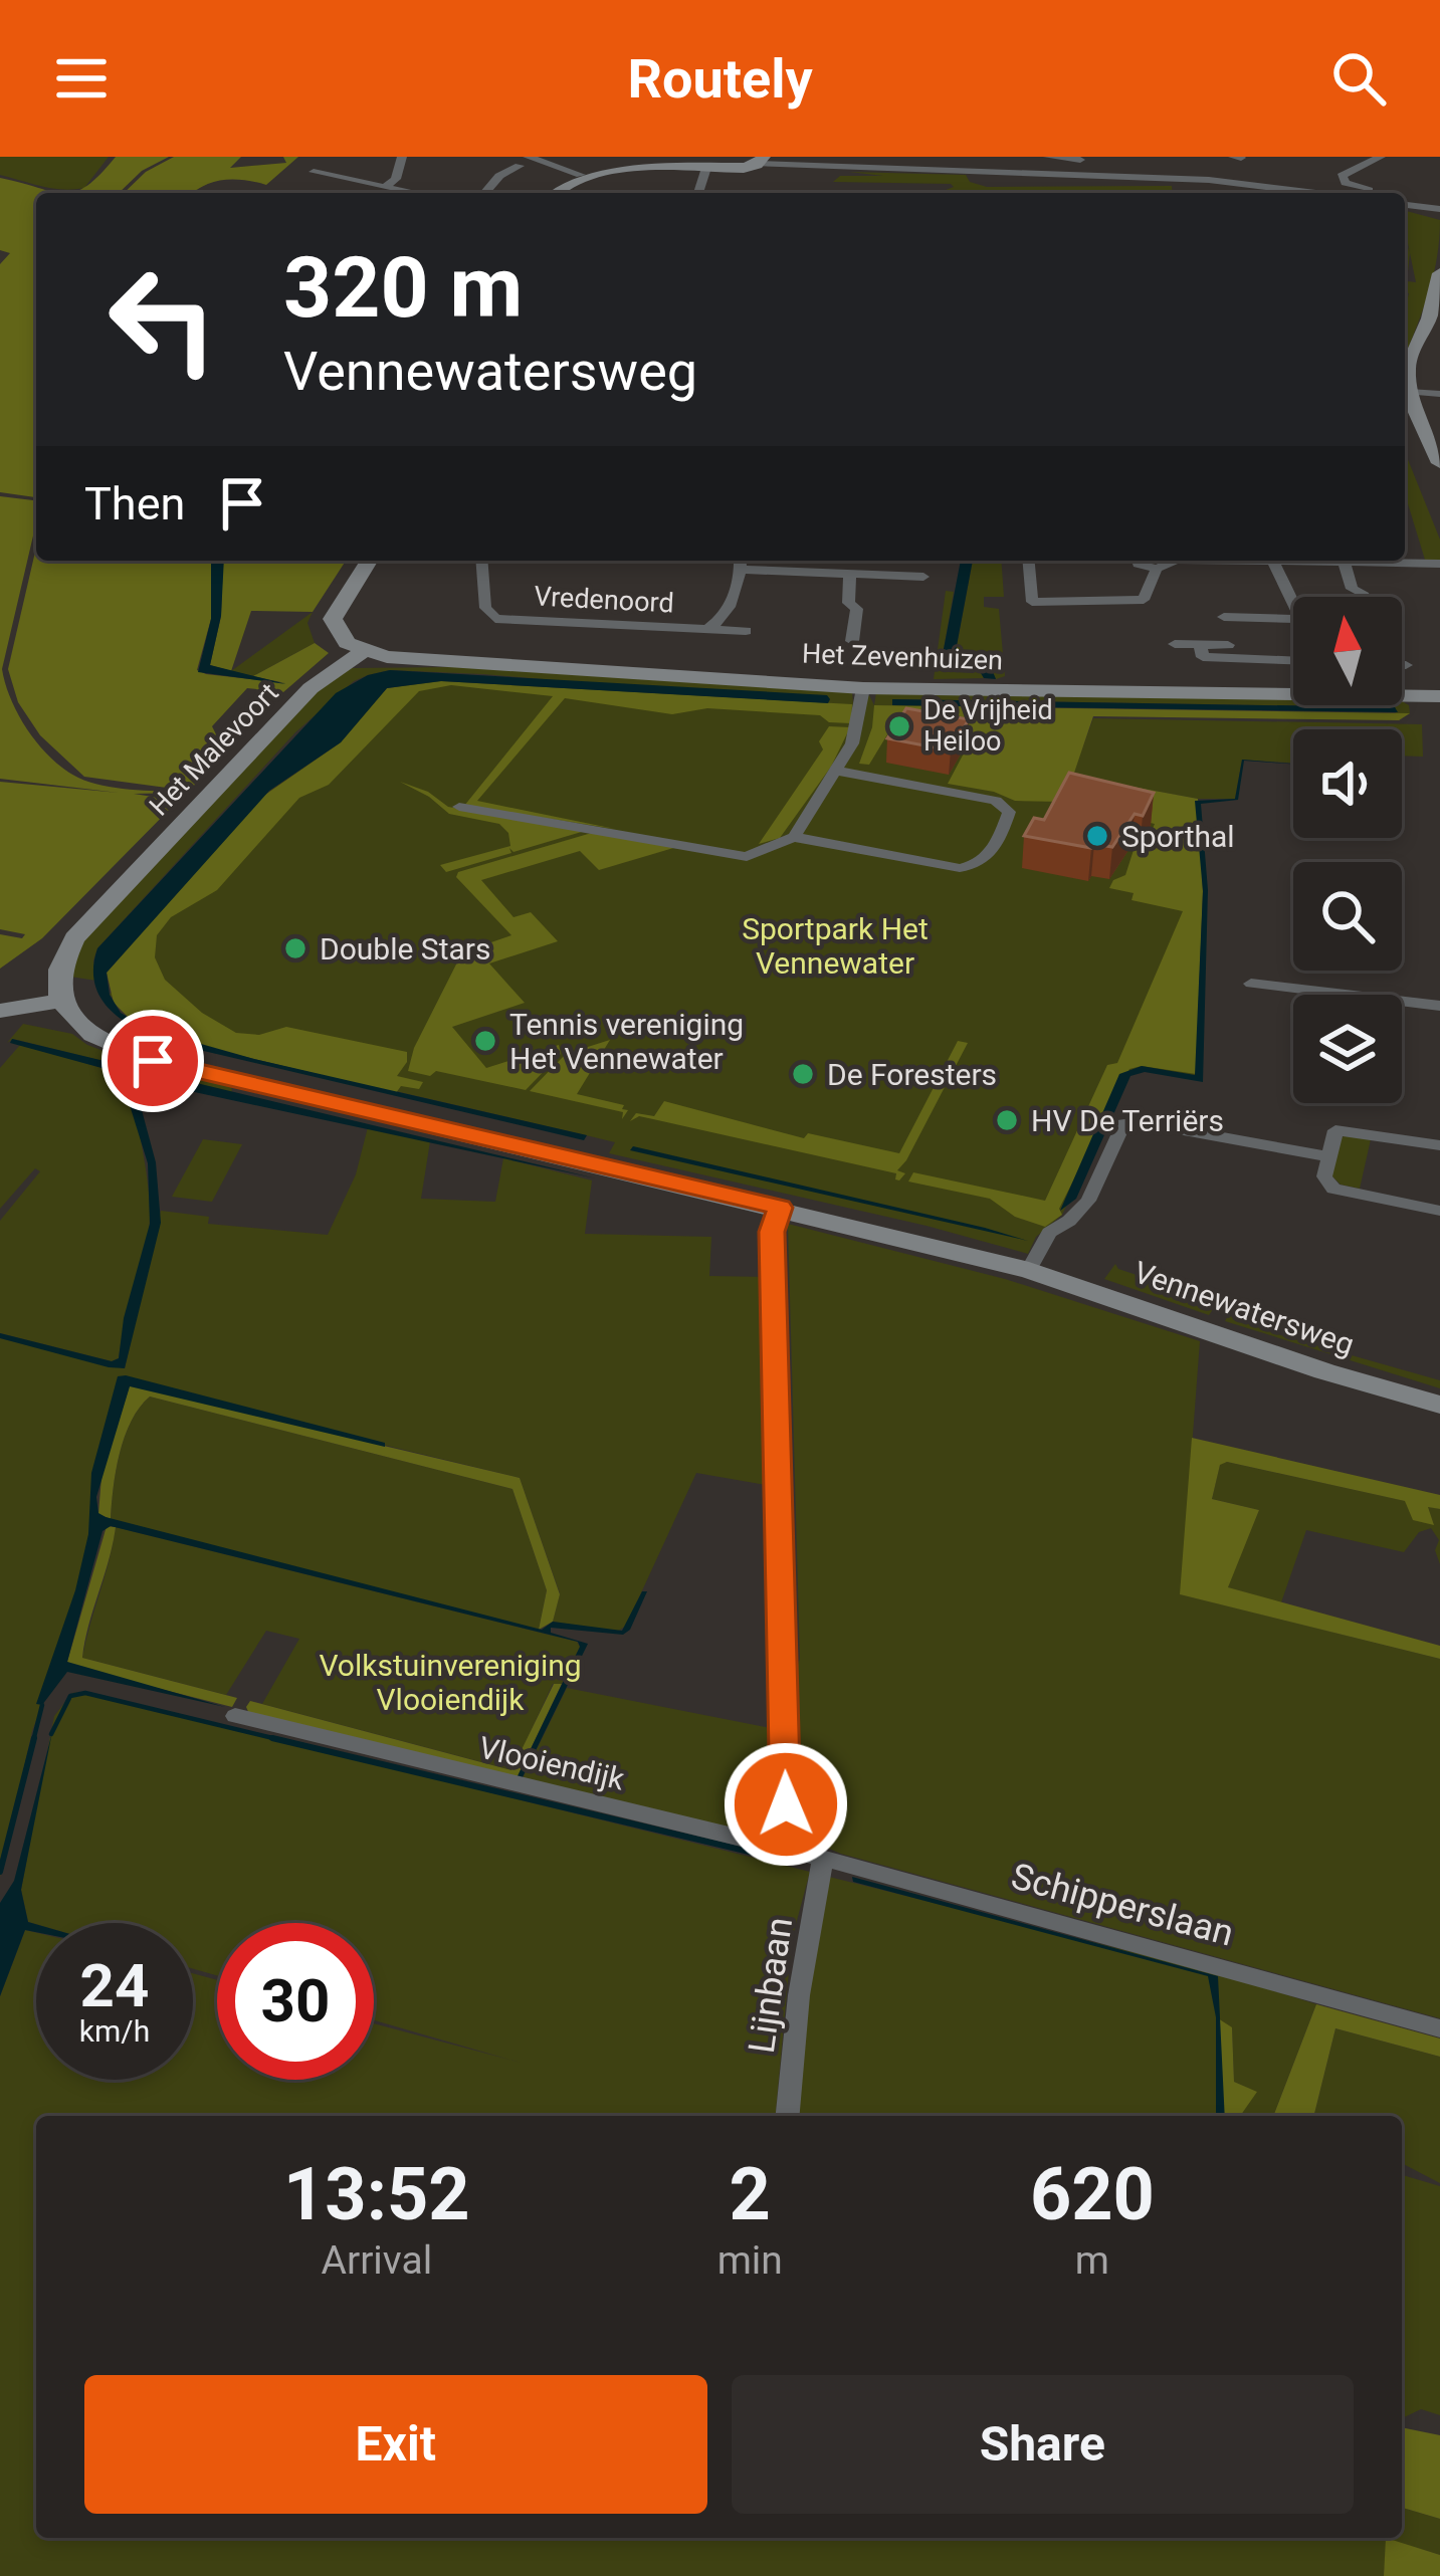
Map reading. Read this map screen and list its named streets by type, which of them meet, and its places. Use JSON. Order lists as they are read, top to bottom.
{
  "streets": {
    "street": [
      "Vredenoord",
      "Het Zevenhuizen",
      "Het Malevoort",
      "Vennewatersweg",
      "Vlooiendijk",
      "Schipperslaan",
      "Lijnbaan"
    ]
  },
  "crossings": [
    ["Het Zevenhuizen", "Het Malevoort"],
    ["Het Malevoort", "Vennewatersweg"],
    ["Vlooiendijk", "Schipperslaan"],
    ["Schipperslaan", "Lijnbaan"]
  ],
  "parks": ["Sportpark Het Vennewater", "Volkstuinvereniging Vlooiendijk"],
  "places": [
    "De Vrijheid Heiloo",
    "Sporthal",
    "Double Stars",
    "Tennis vereniging Het Vennewater",
    "De Foresters",
    "HV De Terriërs"
  ],
  "north": "top",
  "page": {
    "header": "Routely",
    "turn": ["320 m", "Vennewatersweg"],
    "then": "Then",
    "speed": "24 km/h",
    "limit": "30",
    "eta": [
      "13:52",
      "Arrival",
      "2",
      "min",
      "620",
      "m"
    ],
    "buttons": ["Exit", "Share"]
  }
}
